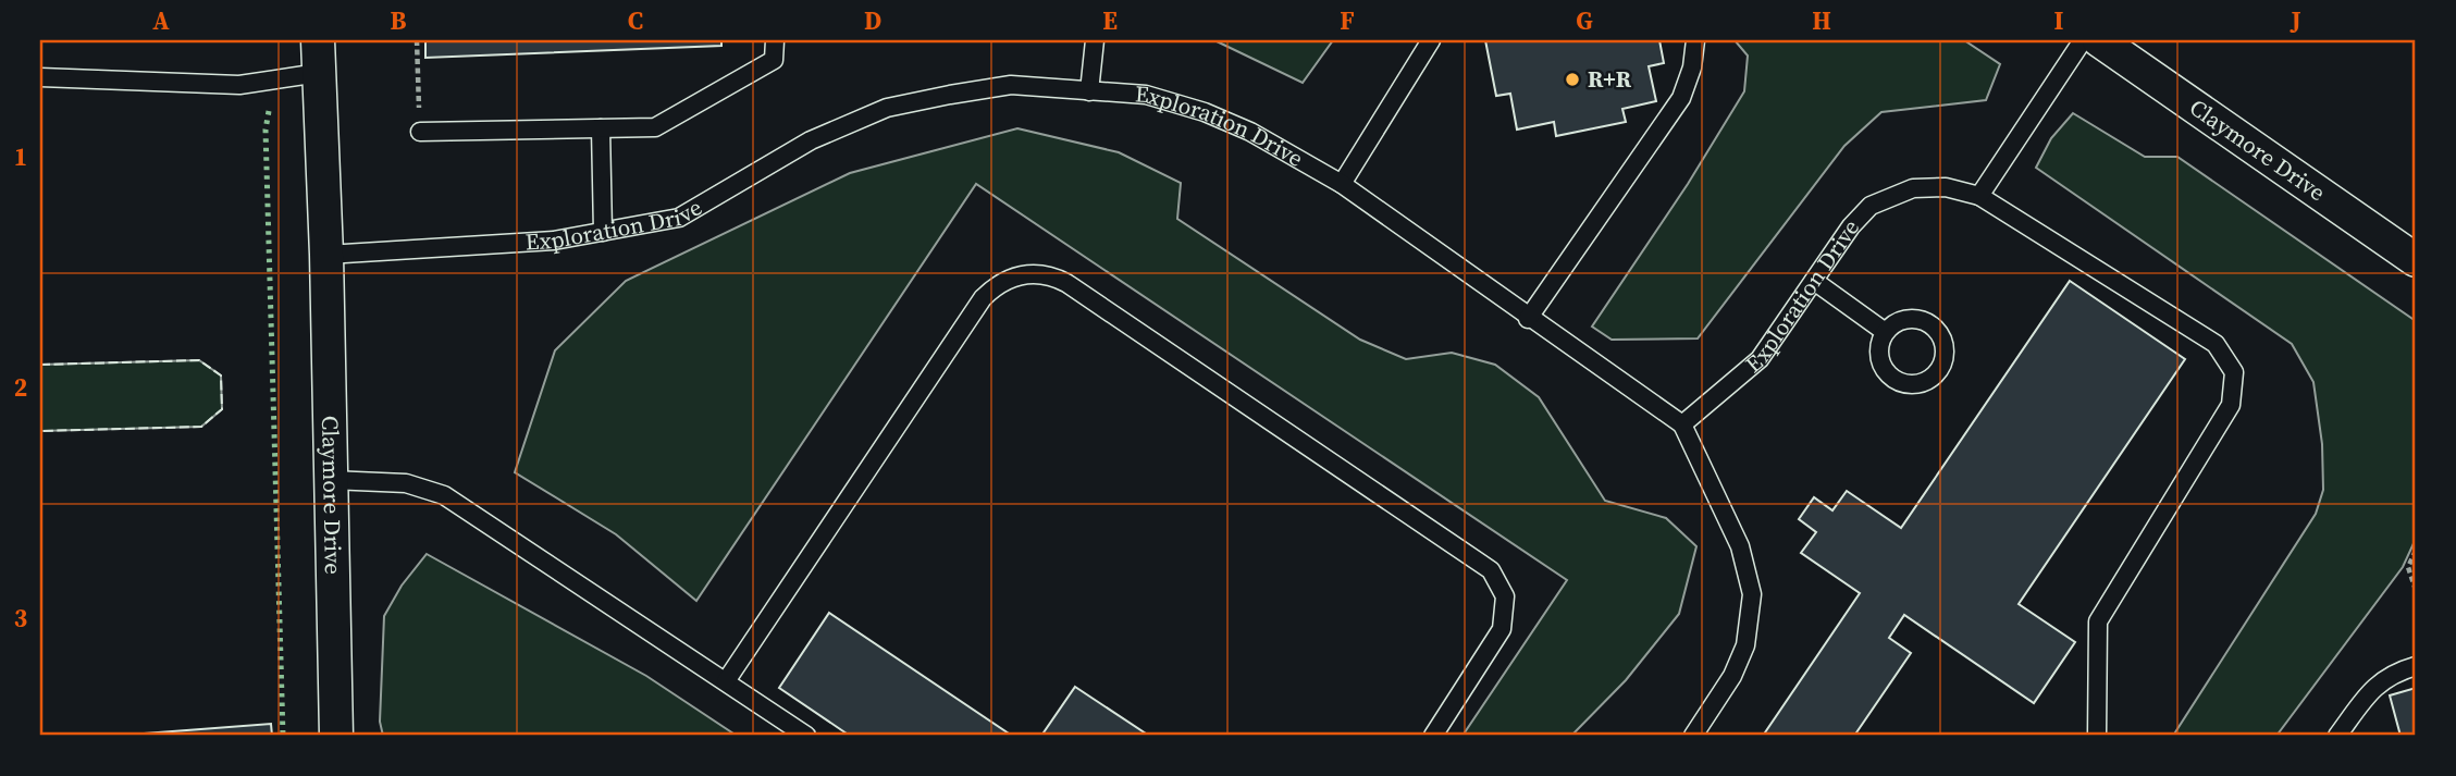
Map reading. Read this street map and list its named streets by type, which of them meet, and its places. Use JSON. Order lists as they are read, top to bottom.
{
  "streets": {
    "street": ["Claymore Drive"],
    "lane": ["Exploration Drive"]
  },
  "crossings": [
    ["Exploration Drive", "Claymore Drive"]
  ],
  "places": ["R+R"],
  "grid": {
    "columns": [
      "A",
      "B",
      "C",
      "D",
      "E",
      "F",
      "G",
      "H",
      "I",
      "J"
    ],
    "rows": ["1", "2", "3"]
  }
}
